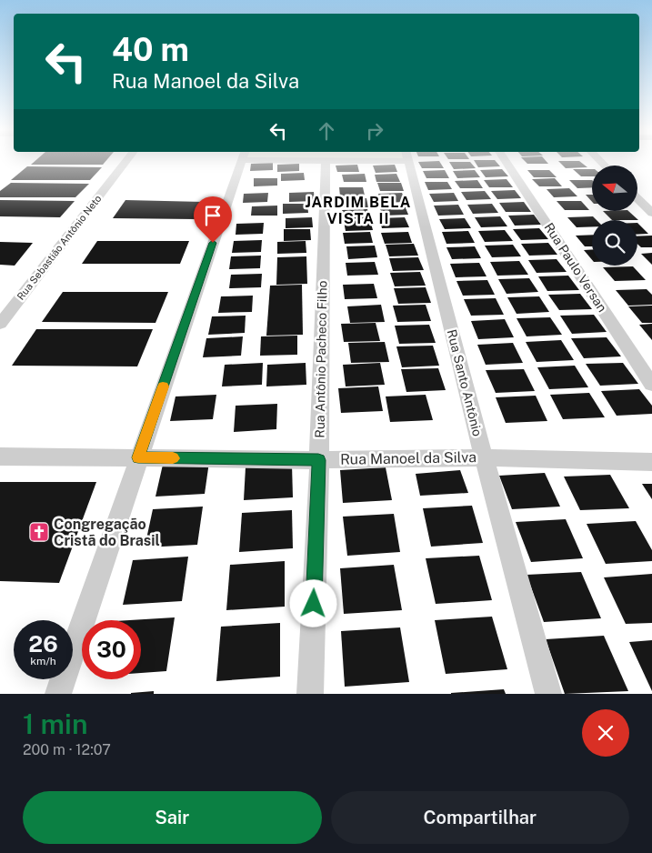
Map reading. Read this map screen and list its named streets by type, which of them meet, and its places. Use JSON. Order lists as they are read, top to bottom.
{
  "streets": {
    "street": [
      "Rua Sebastião Antônio Neto",
      "Rua Paulo Versan",
      "Rua Antônio Pacheco Filho",
      "Rua Santo Antônio",
      "Rua Manoel da Silva"
    ]
  },
  "crossings": [
    ["Rua Antônio Pacheco Filho", "Rua Manoel da Silva"],
    ["Rua Santo Antônio", "Rua Manoel da Silva"]
  ],
  "districts": ["JARDIM BELA VISTA II"],
  "places": {
    "church": ["Congregação Cristã do Brasil"]
  },
  "north": "left",
  "page": {
    "turn": ["40 m", "Rua Manoel da Silva"],
    "speed": "26 km/h",
    "limit": "30",
    "heading": ["1 min", "200 m · 12:07"],
    "buttons": ["Sair", "Compartilhar"]
  }
}
